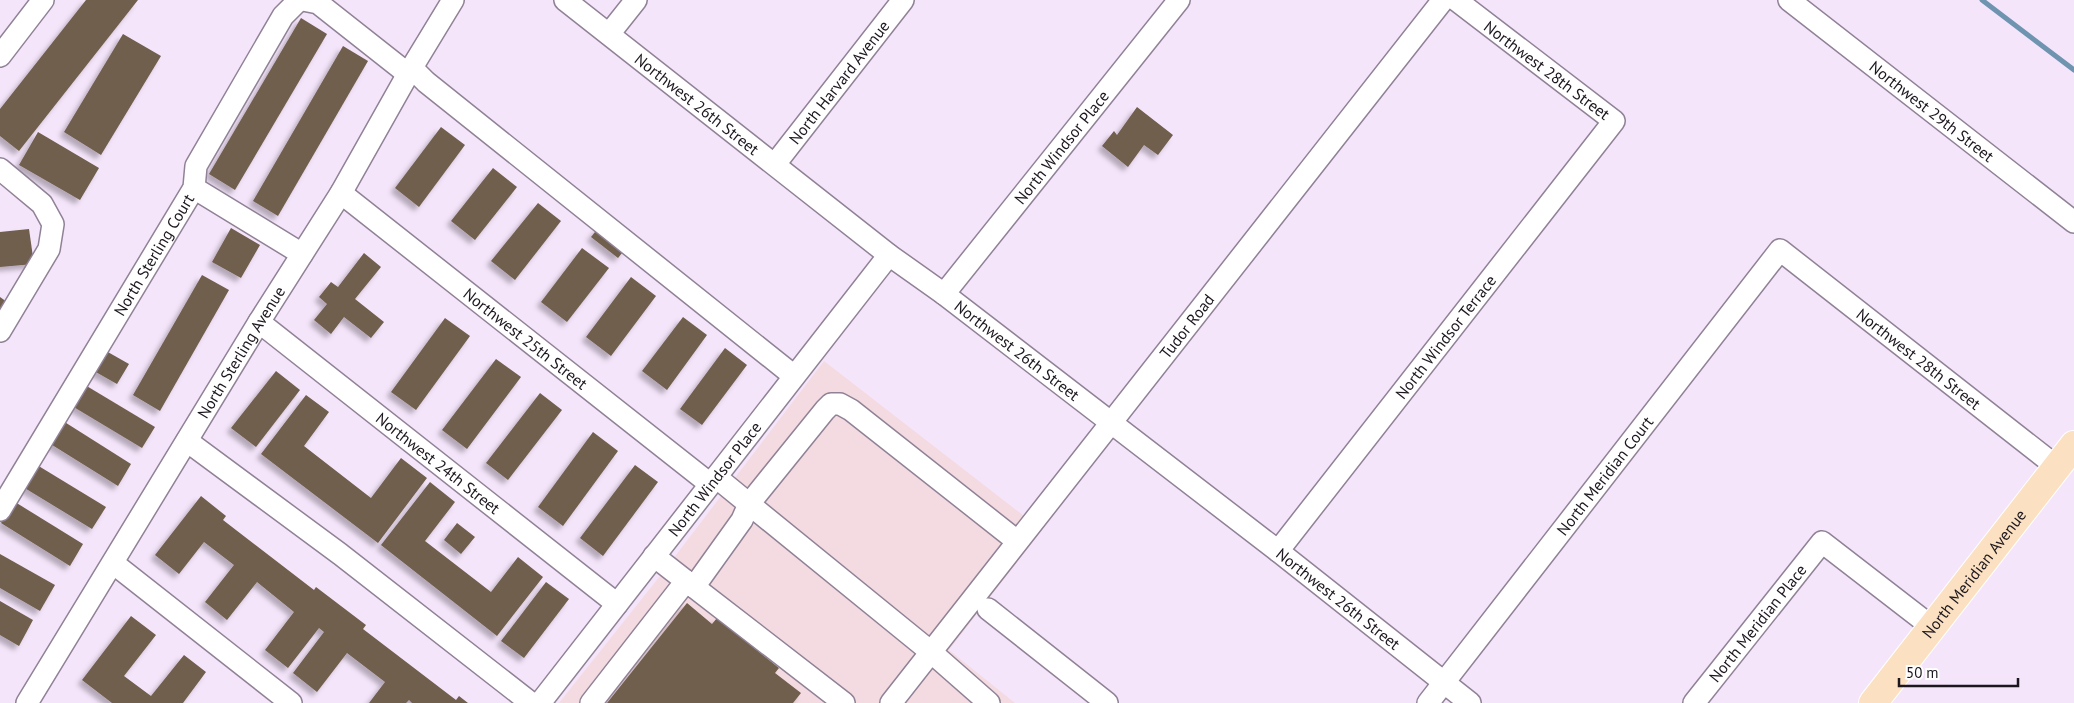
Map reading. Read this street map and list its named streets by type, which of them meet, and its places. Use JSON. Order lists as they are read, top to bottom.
{
  "streets": {
    "main road": ["North Meridian Avenue"],
    "street": [
      "Northwest 28th Street",
      "North Harvard Avenue",
      "Northwest 26th Street",
      "Northwest 29th Street",
      "North Windsor Place",
      "North Sterling Court",
      "Tudor Road",
      "North Windsor Terrace",
      "Northwest 25th Street",
      "North Sterling Avenue",
      "Northwest 24th Street",
      "North Meridian Court",
      "North Meridian Place"
    ]
  },
  "crossings": [
    ["Northwest 28th Street", "North Windsor Terrace"],
    ["Northwest 28th Street", "North Meridian Court"],
    ["Northwest 28th Street", "North Meridian Avenue"],
    ["North Harvard Avenue", "Northwest 26th Street"],
    ["Northwest 26th Street", "North Windsor Place"],
    ["Northwest 26th Street", "Tudor Road"],
    ["Northwest 26th Street", "North Windsor Terrace"],
    ["Northwest 26th Street", "North Meridian Court"],
    ["North Windsor Place", "North Sterling Court"],
    ["North Windsor Place", "Northwest 25th Street"],
    ["North Windsor Place", "Northwest 24th Street"],
    ["North Sterling Court", "North Sterling Avenue"],
    ["Tudor Road", "Northwest 25th Street"],
    ["Northwest 25th Street", "North Sterling Avenue"],
    ["North Sterling Avenue", "Northwest 24th Street"],
    ["North Meridian Avenue", "North Meridian Place"]
  ],
  "scale_bar": "50 m"
}
